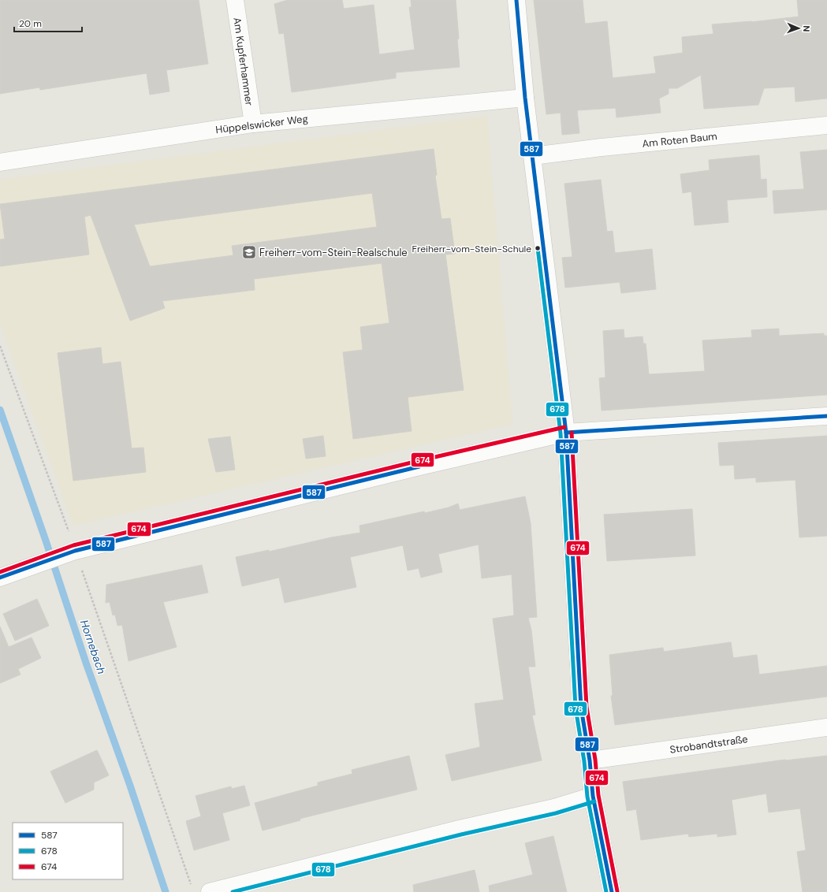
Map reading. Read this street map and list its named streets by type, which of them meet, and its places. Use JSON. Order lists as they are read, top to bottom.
{
  "streets": {
    "street": [
      "Am Kupferhammer",
      "Hüppelswicker Weg",
      "Am Roten Baum",
      "Strobandtstraße"
    ]
  },
  "crossings": [
    ["Am Kupferhammer", "Hüppelswicker Weg"]
  ],
  "water": ["Hornebach"],
  "places": {
    "other": ["Freiherr-vom-Stein-Schule"],
    "school or university": ["Freiherr-vom-Stein-Realschule"]
  },
  "lines": ["transit line 587", "transit line 678", "transit line 674"],
  "legend": ["587", "678", "674"],
  "scale_bar": "20 m",
  "north": "right"
}
